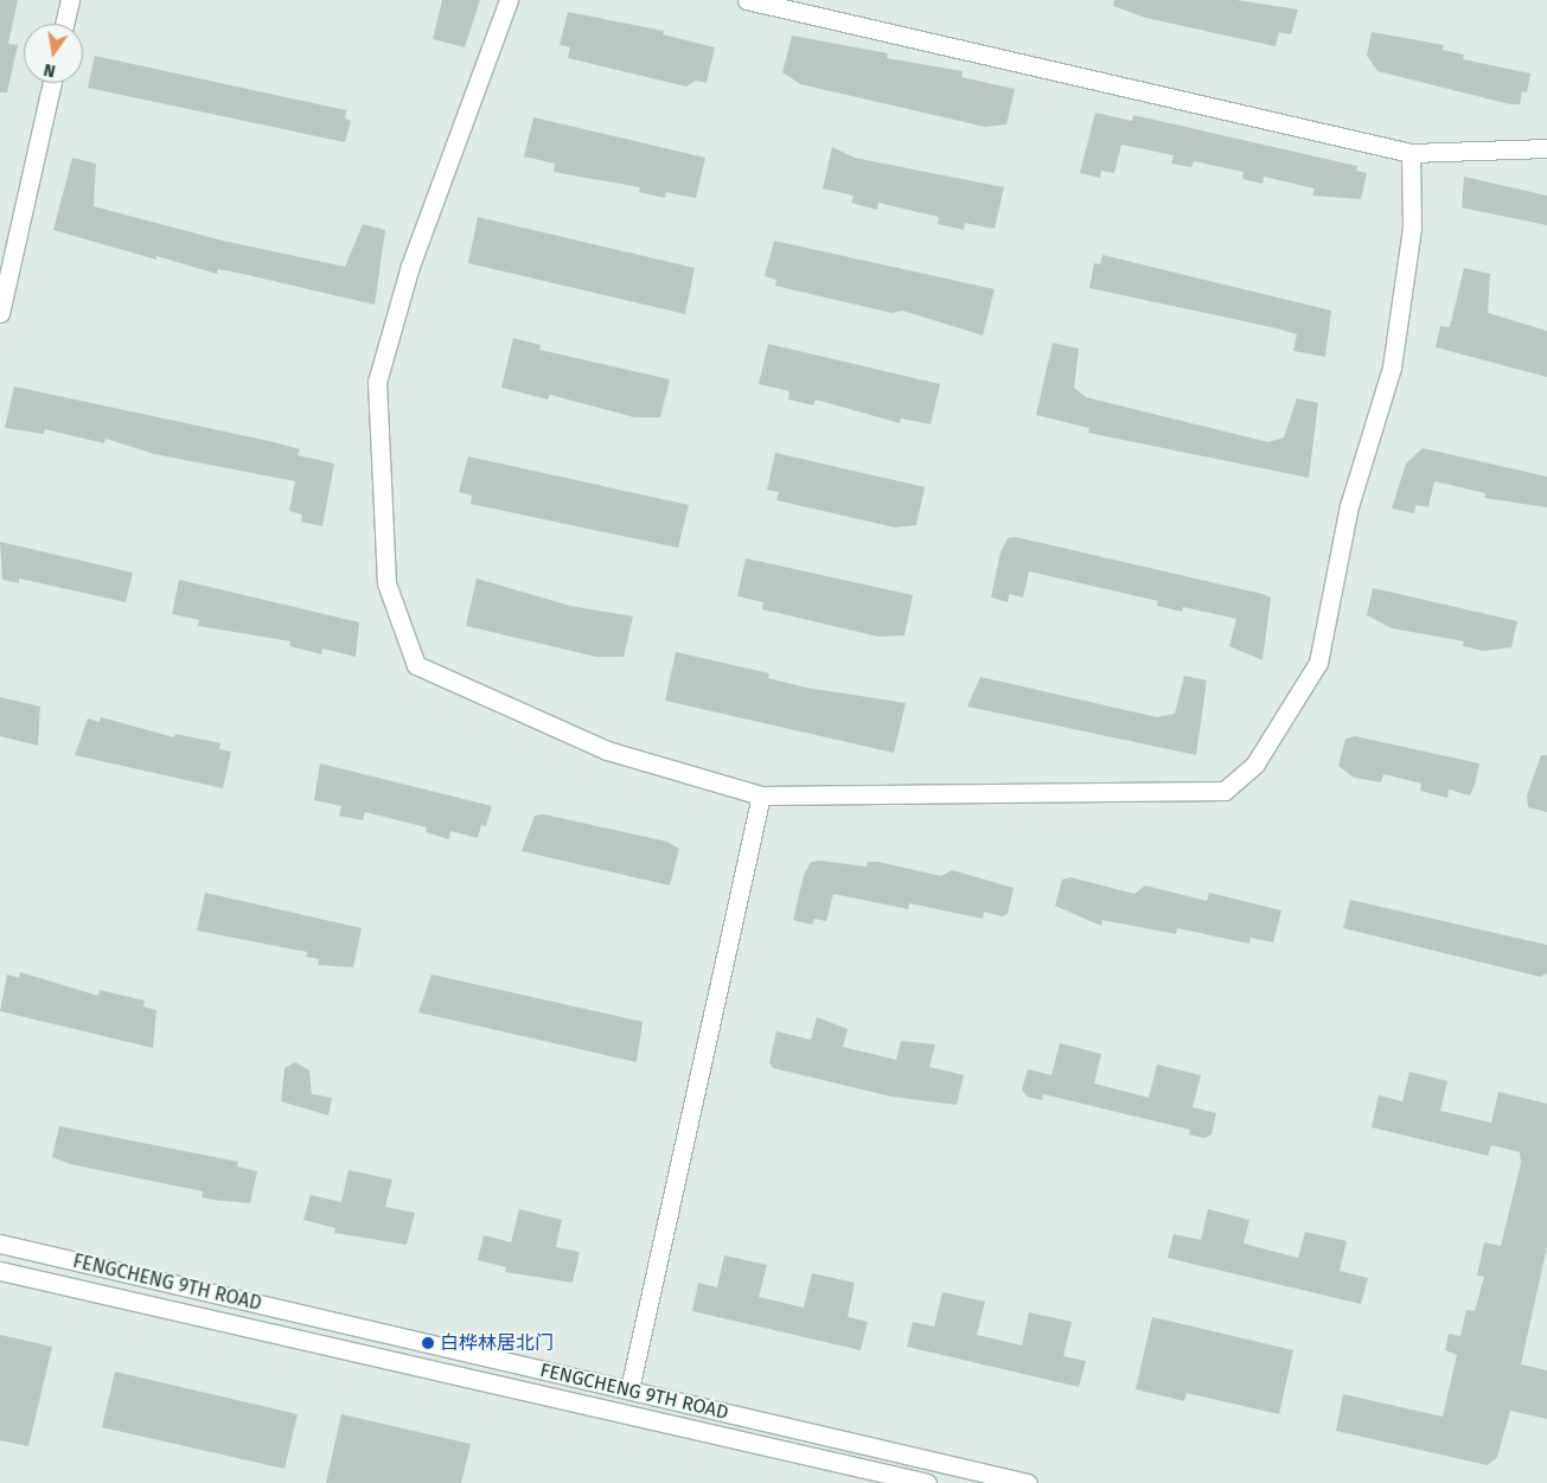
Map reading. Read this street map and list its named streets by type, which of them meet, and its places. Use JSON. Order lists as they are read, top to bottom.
{
  "streets": {
    "street": ["FENGCHENG 9TH ROAD"]
  },
  "places": ["白桦林居北门"],
  "north": "bottom"
}
